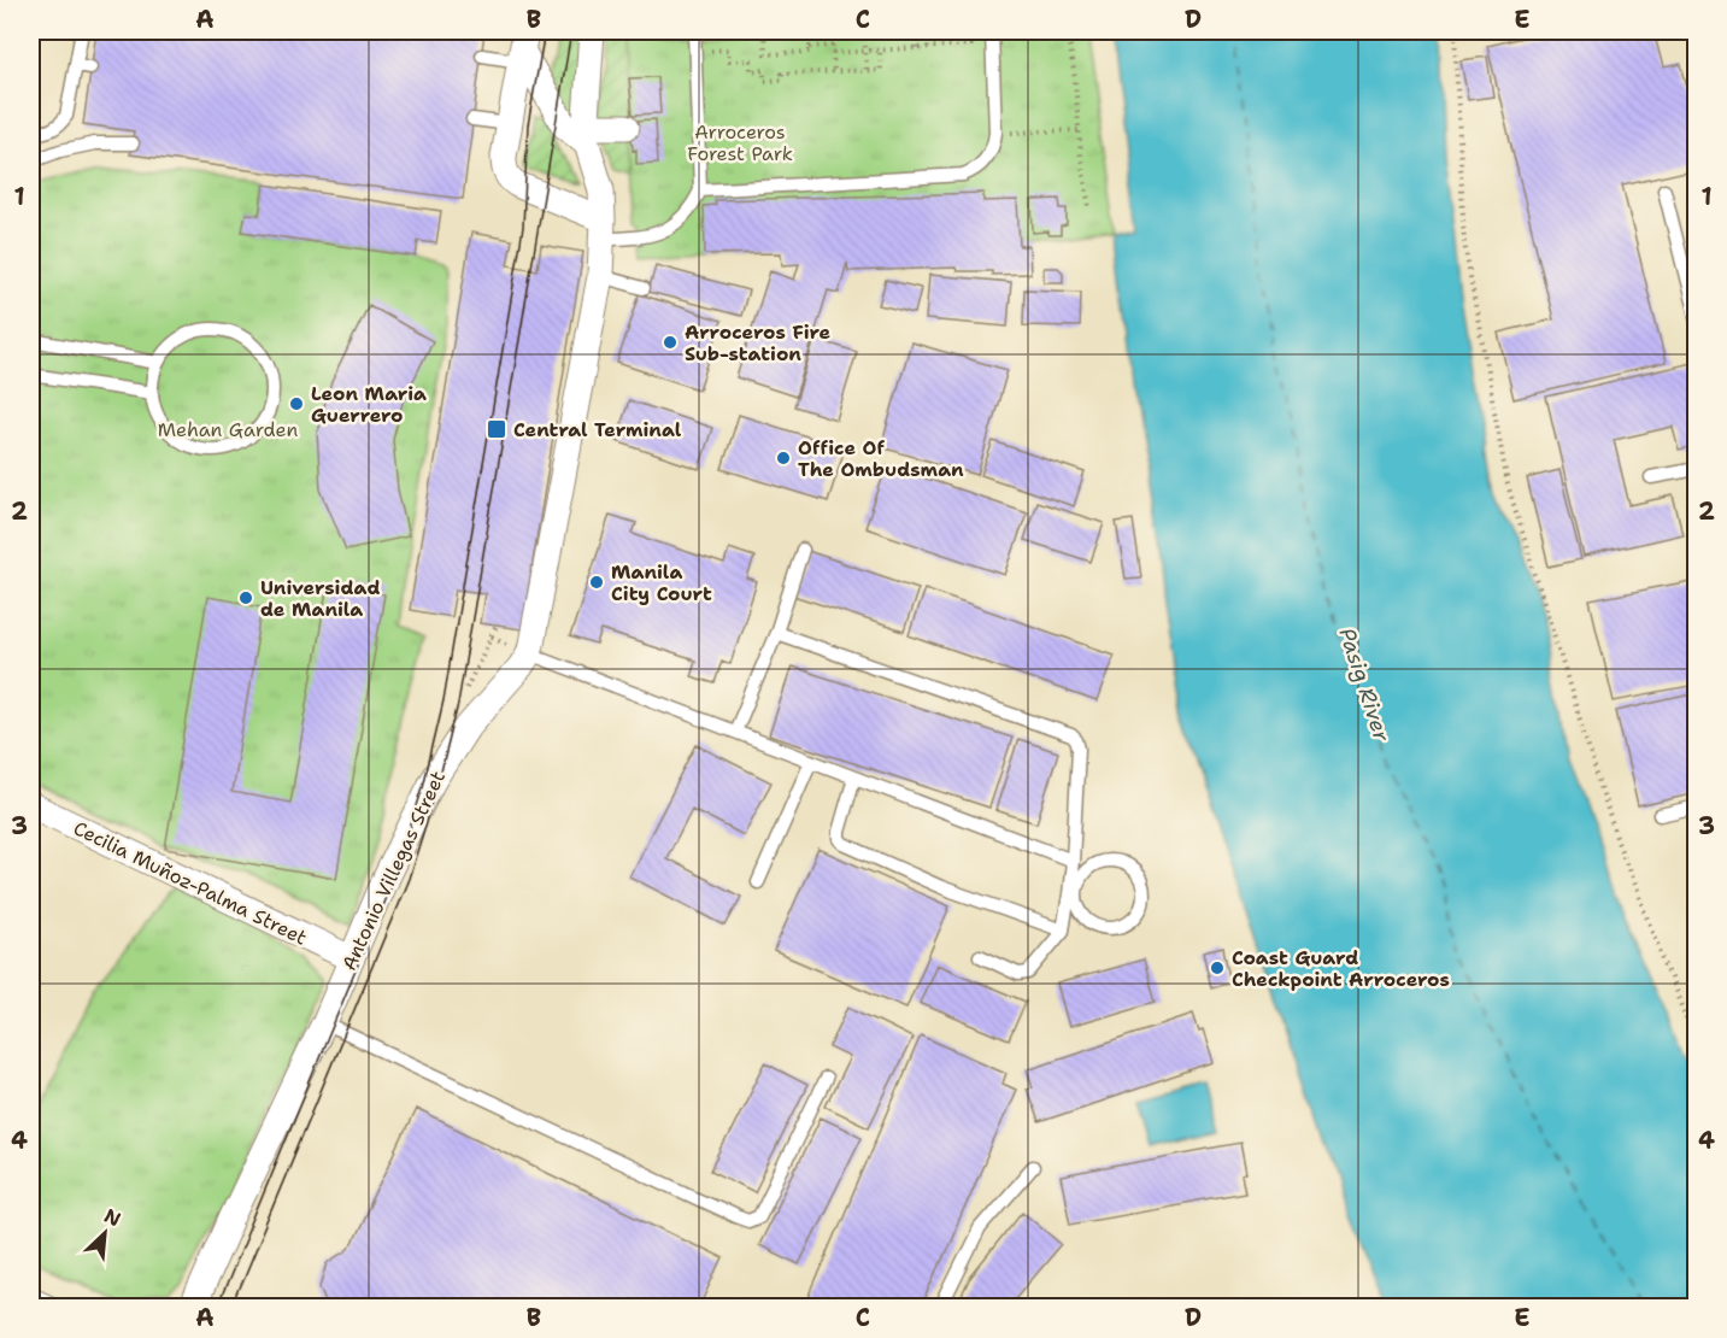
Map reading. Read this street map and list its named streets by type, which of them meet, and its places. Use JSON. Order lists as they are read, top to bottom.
{
  "streets": {
    "street": ["Antonio Villegas Street", "Cecilia Muñoz-Palma Street"]
  },
  "crossings": [
    ["Antonio Villegas Street", "Cecilia Muñoz-Palma Street"]
  ],
  "water": ["Pasig River"],
  "parks": ["Arroceros Forest Park", "Mehan Garden"],
  "places": {
    "other": [
      "Arroceros Fire Sub-station",
      "Leon Maria Guerrero",
      "Office Of The Ombudsman",
      "Manila City Court",
      "Universidad de Manila",
      "Coast Guard Checkpoint Arroceros"
    ],
    "transit": ["Central Terminal"]
  },
  "north": "top right",
  "grid": {
    "columns": [
      "A",
      "B",
      "C",
      "D",
      "E"
    ],
    "rows": [
      "1",
      "2",
      "3",
      "4"
    ]
  }
}
